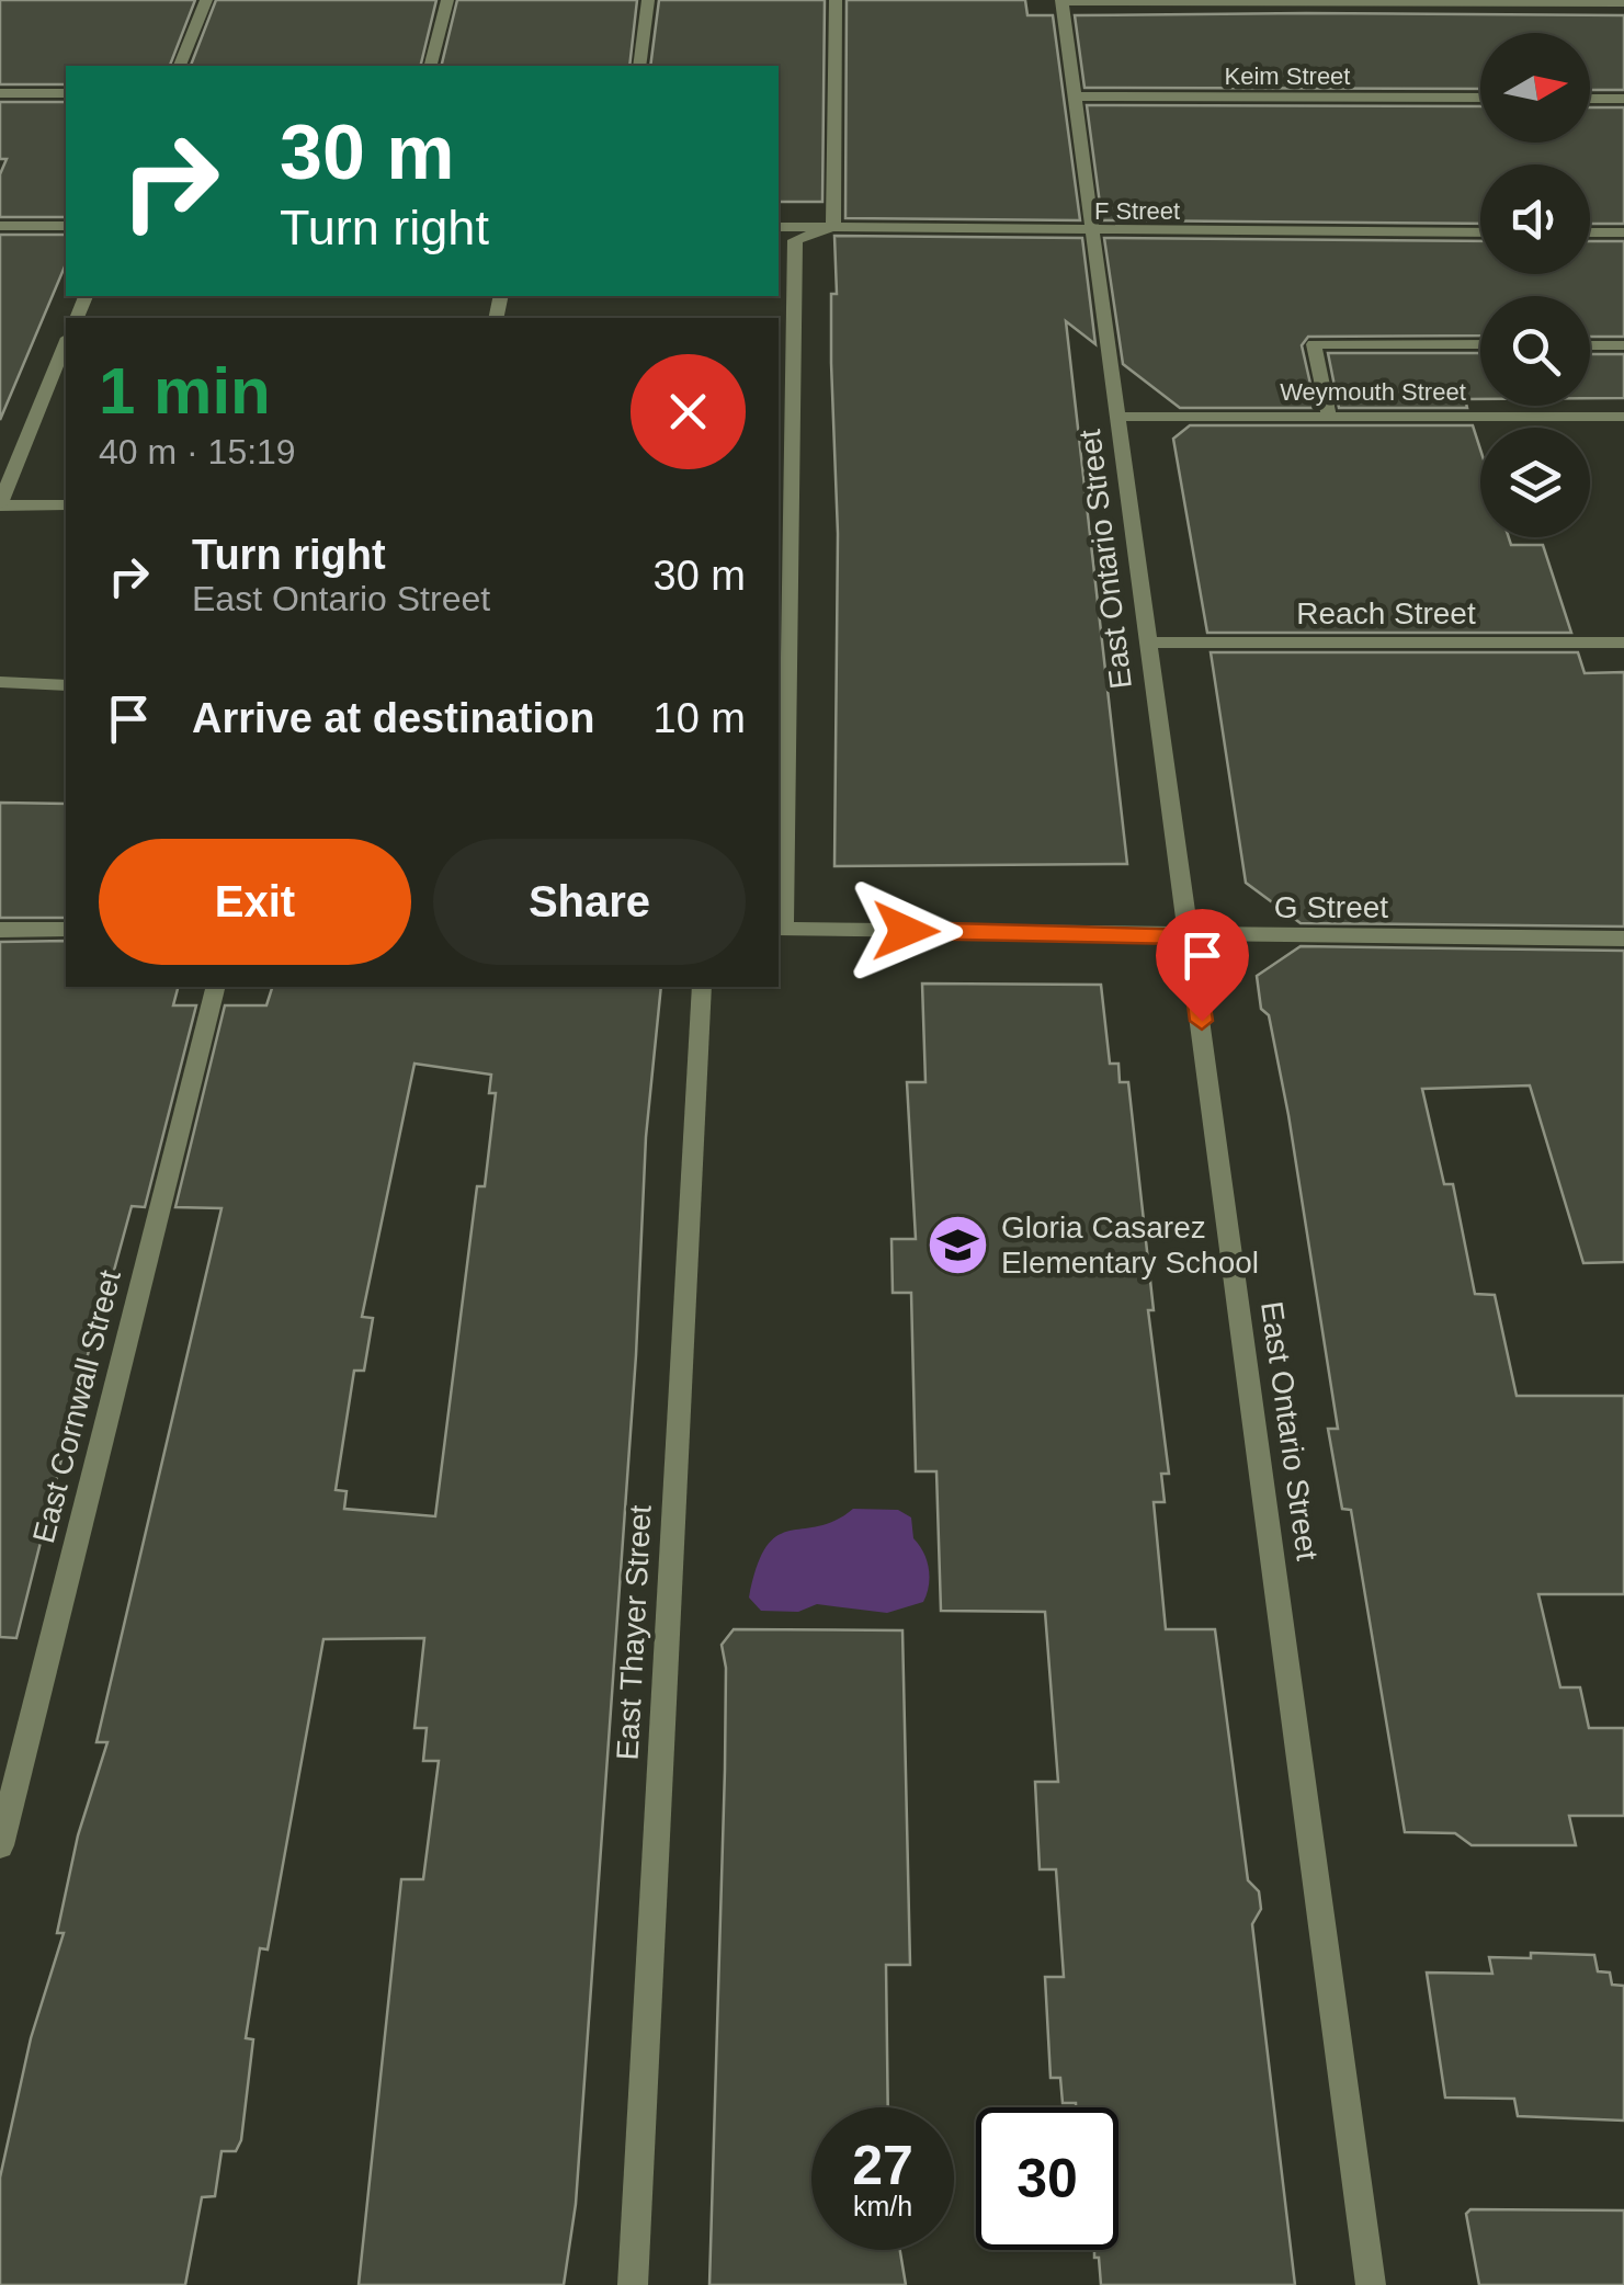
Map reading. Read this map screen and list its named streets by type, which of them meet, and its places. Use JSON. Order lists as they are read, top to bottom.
{
  "streets": {
    "street": [
      "Keim Street",
      "F Street",
      "Weymouth Street",
      "East Ontario Street",
      "Reach Street",
      "G Street",
      "East Cornwall Street",
      "East Thayer Street"
    ]
  },
  "crossings": [
    ["Keim Street", "East Ontario Street"],
    ["F Street", "East Ontario Street"],
    ["Weymouth Street", "East Ontario Street"],
    ["East Ontario Street", "Reach Street"],
    ["East Ontario Street", "G Street"]
  ],
  "places": {
    "school or university": ["Gloria Casarez Elementary School"]
  },
  "north": "right",
  "page": {
    "turn": ["30 m", "Turn right"],
    "heading": ["1 min", "40 m · 15:19"],
    "list": [
      {
        "name": "Turn right",
        "note": "East Ontario Street",
        "value": "30 m"
      },
      {
        "name": "Arrive at destination",
        "value": "10 m"
      }
    ],
    "buttons": ["Exit", "Share"],
    "speed": "27 km/h",
    "limit": "30"
  }
}
